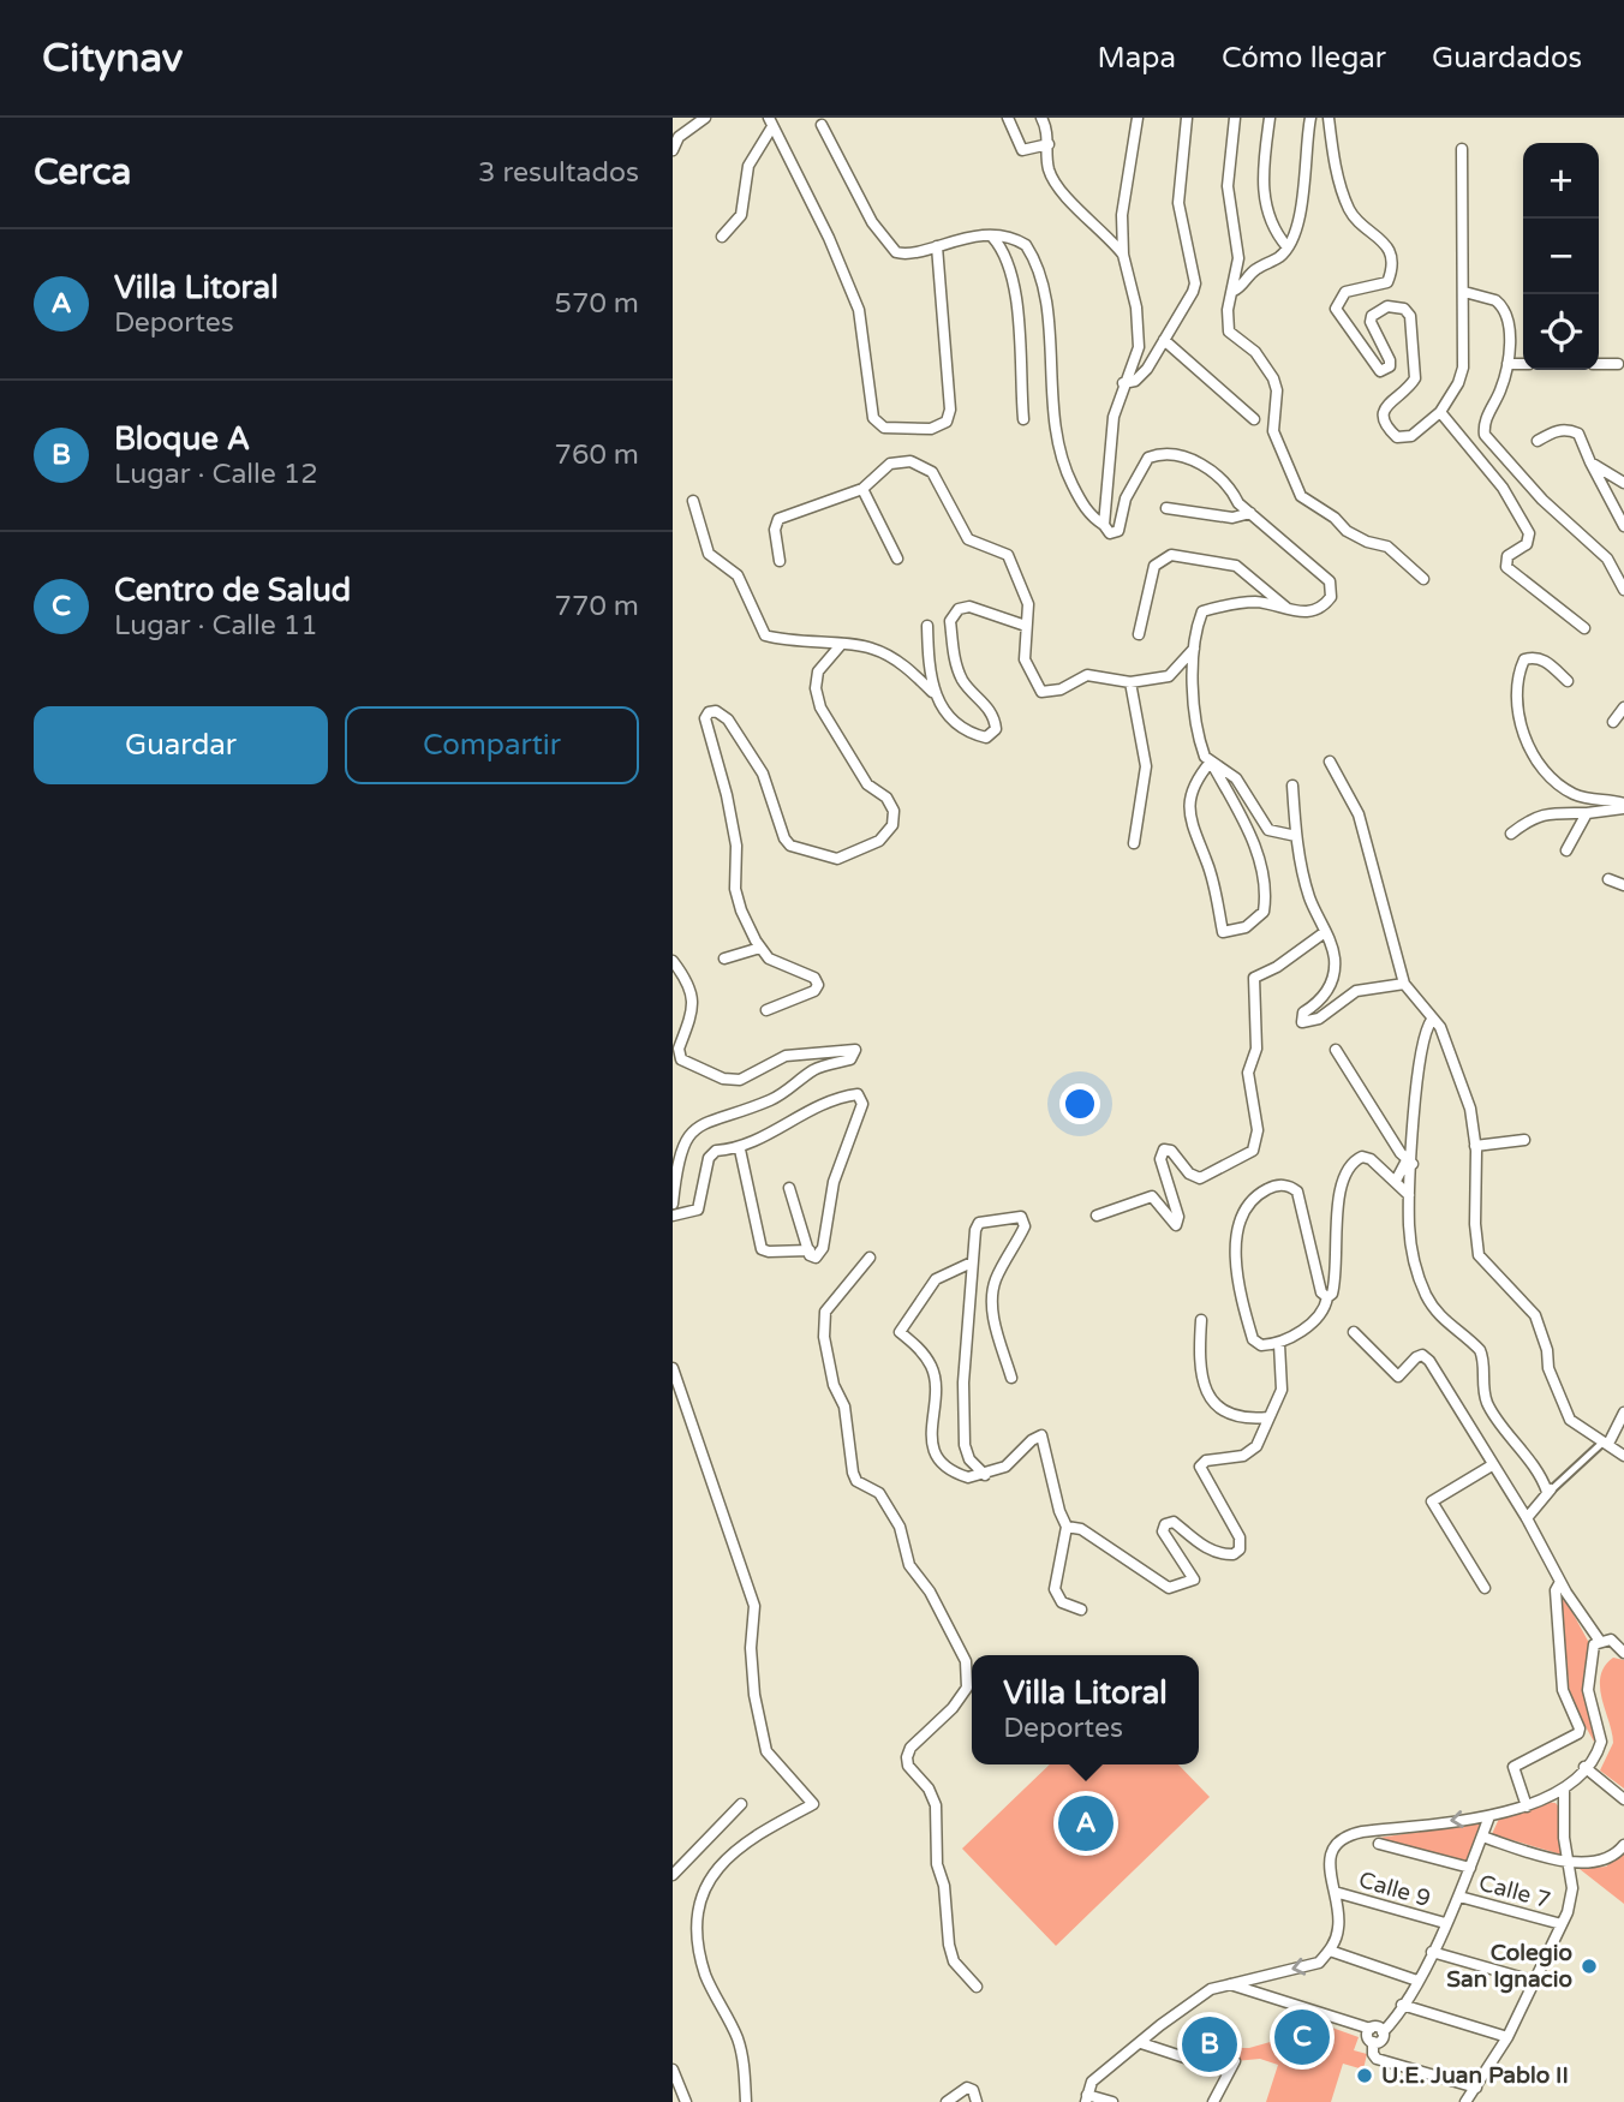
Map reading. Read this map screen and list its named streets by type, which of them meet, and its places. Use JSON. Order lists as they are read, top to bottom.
{
  "streets": {
    "street": ["Calle 9", "Calle 7"]
  },
  "places": ["Colegio San Ignacio", "U.E. Juan Pablo II"],
  "page": {
    "header": "Citynav",
    "nav": ["Mapa", "Cómo llegar", "Guardados"],
    "heading": ["Cerca", "3 resultados"],
    "map_buttons": ["+", "−"],
    "list": [
      {
        "mark": "A",
        "name": "Villa Litoral",
        "note": "Deportes",
        "value": "570 m"
      },
      {
        "mark": "B",
        "name": "Bloque A",
        "note": "Lugar · Calle 12",
        "value": "760 m"
      },
      {
        "mark": "C",
        "name": "Centro de Salud",
        "note": "Lugar · Calle 11",
        "value": "770 m"
      }
    ],
    "buttons": ["Guardar", "Compartir"],
    "popup": ["Villa Litoral", "Deportes"],
    "pins": ["A", "C", "B"]
  }
}
